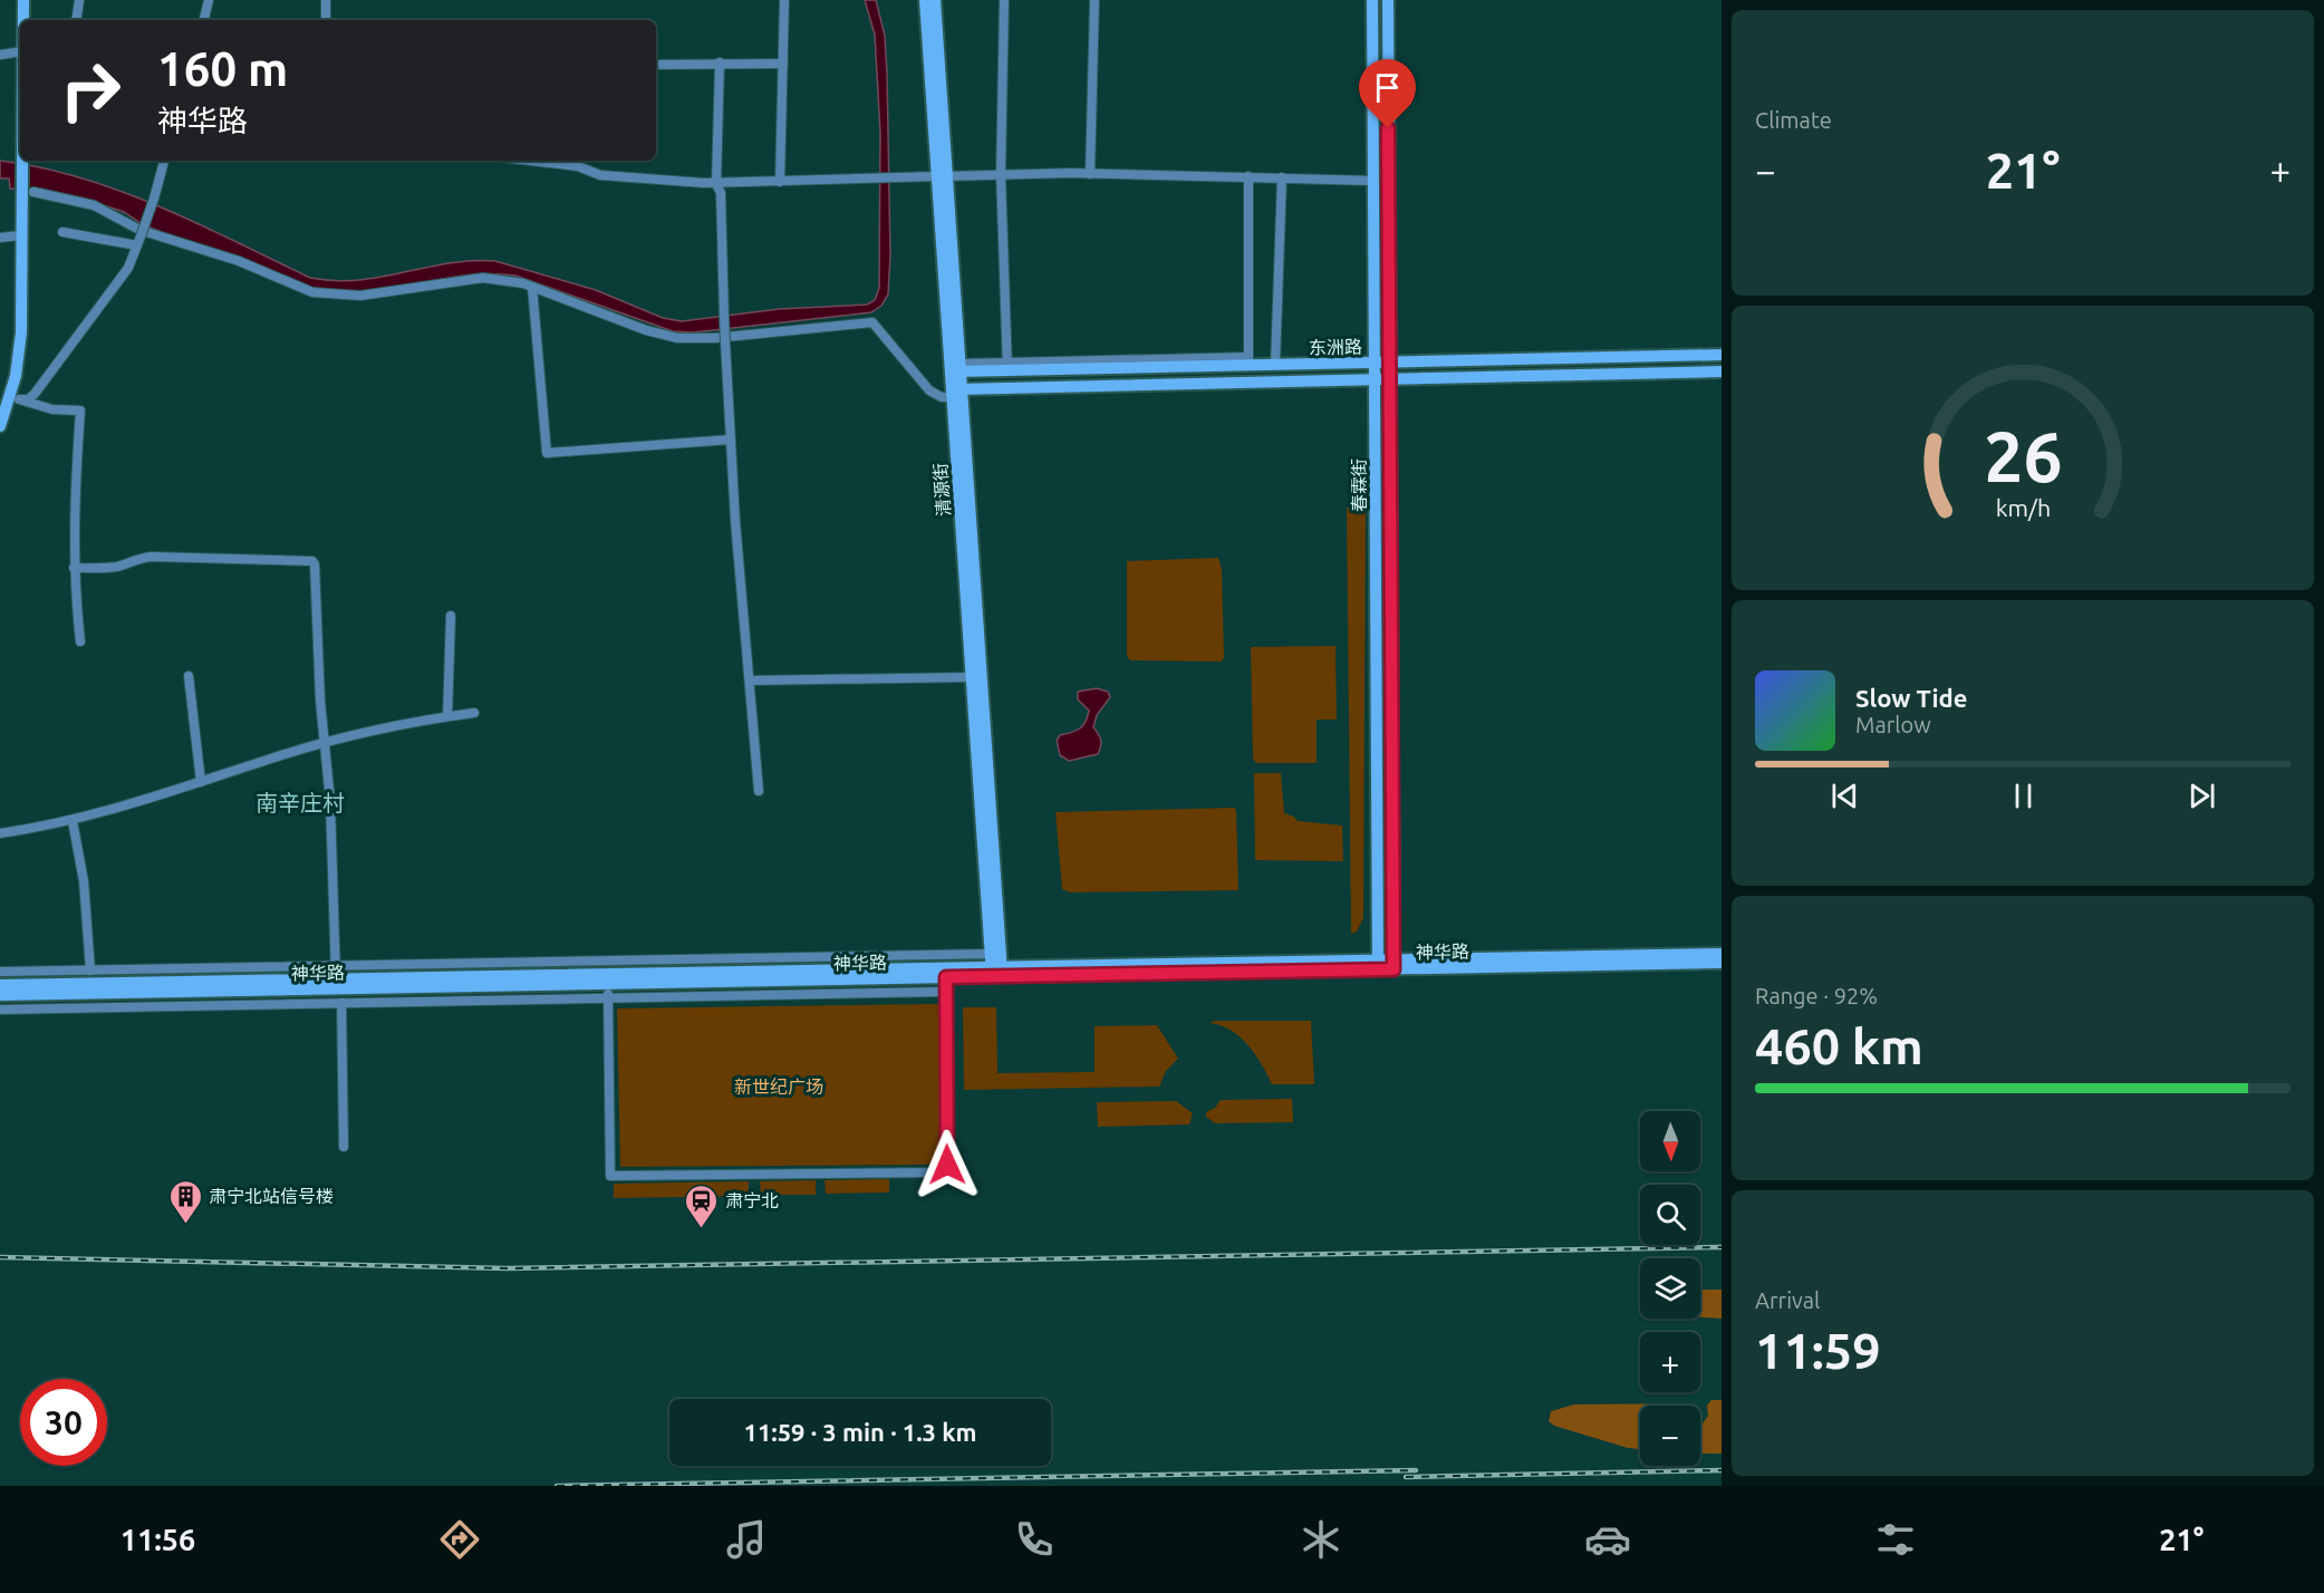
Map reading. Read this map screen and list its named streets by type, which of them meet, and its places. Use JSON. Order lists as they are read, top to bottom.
{
  "streets": {
    "main road": [
      "东洲路",
      "春霖街",
      "清源街",
      "神华路"
    ]
  },
  "crossings": [
    ["东洲路", "春霖街"],
    ["东洲路", "清源街"],
    ["春霖街", "神华路"],
    ["清源街", "神华路"]
  ],
  "districts": ["南辛庄村"],
  "parks": ["新世纪广场"],
  "places": {
    "building": ["肃宁北站信号楼"],
    "station": ["肃宁北"]
  },
  "north": "bottom",
  "page": {
    "tile": [
      "Climate",
      ["Range · 92%", "460 km"],
      ["Arrival", "11:59"]
    ],
    "turn": ["160 m", "神华路"],
    "heat": ["−", "21°", "+"],
    "song": ["Slow Tide", "Marlow"],
    "map_buttons": ["+", "−"],
    "limit": "30",
    "trip": "11:59 · 3 min · 1.3 km",
    "tabs": ["11:56", "21°"],
    "gauge": ["26", "km/h"]
  }
}
